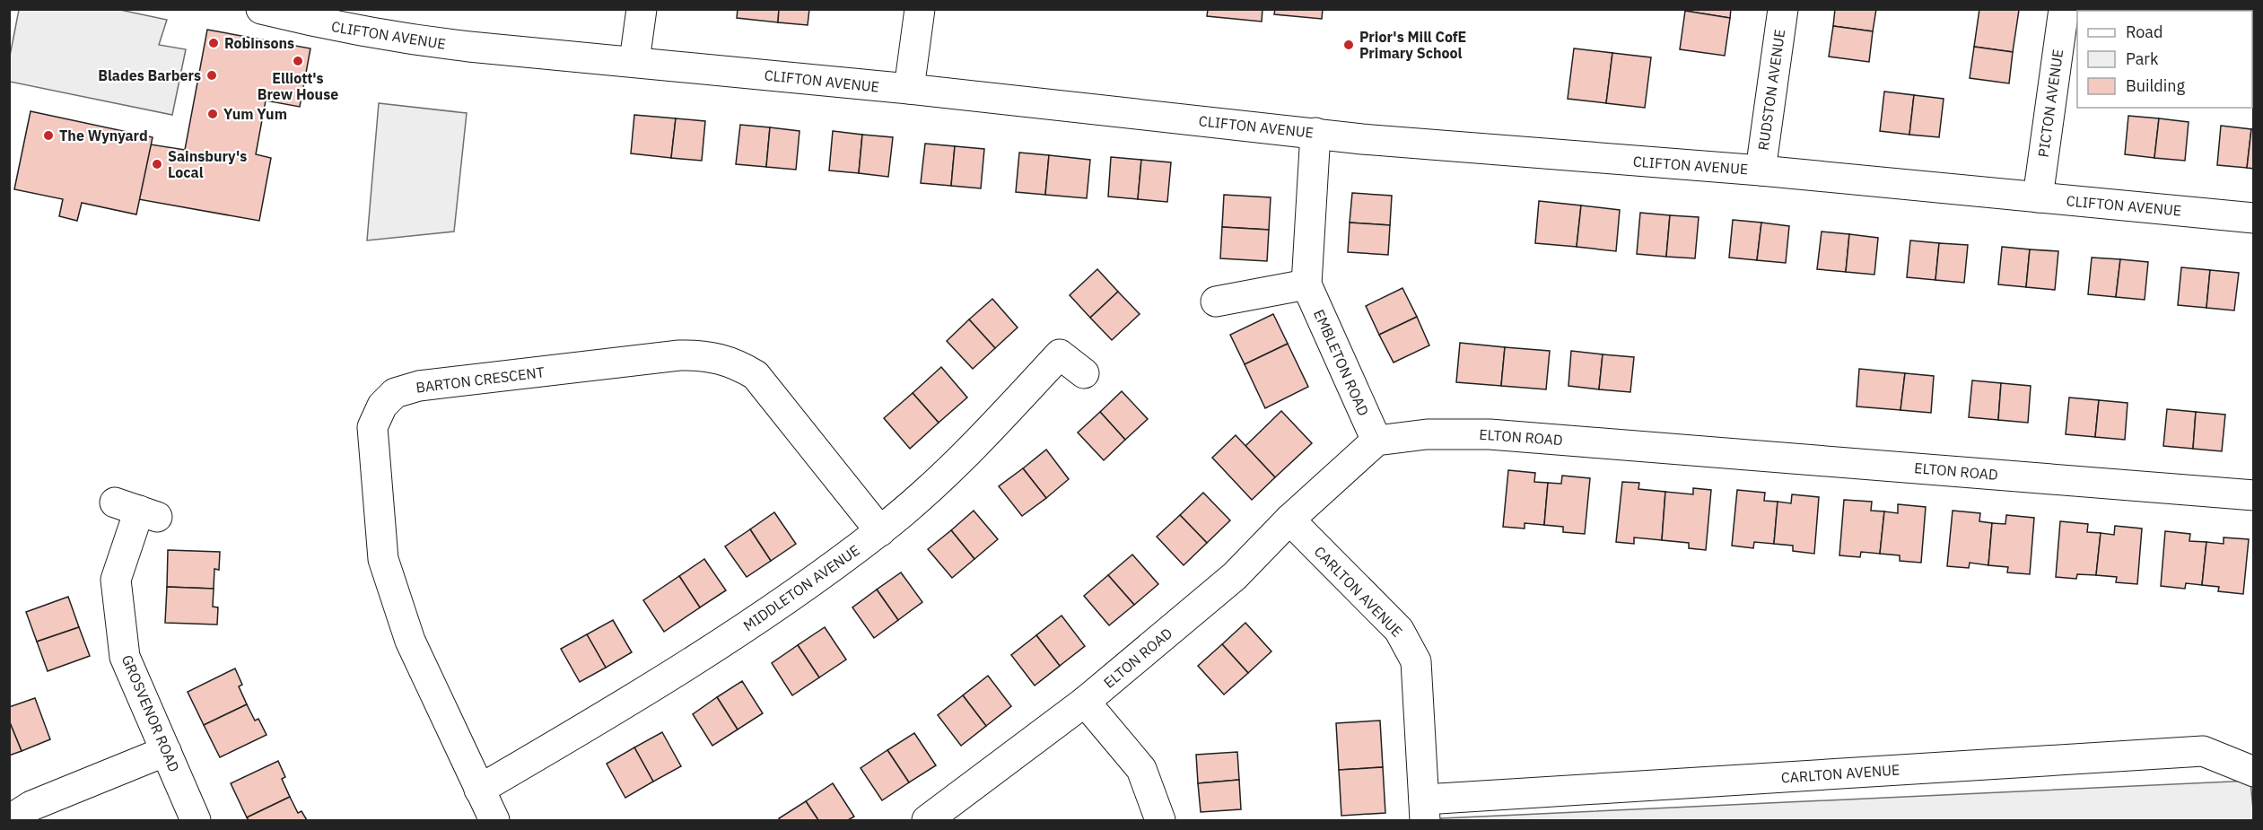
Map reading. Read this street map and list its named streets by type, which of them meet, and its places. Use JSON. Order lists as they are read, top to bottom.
{
  "streets": {
    "street": [
      "CLIFTON AVENUE",
      "RUDSTON AVENUE",
      "PICTON AVENUE",
      "EMBLETON ROAD",
      "BARTON CRESCENT",
      "ELTON ROAD",
      "MIDDLETON AVENUE",
      "CARLTON AVENUE",
      "GROSVENOR ROAD"
    ]
  },
  "crossings": [
    ["CLIFTON AVENUE", "RUDSTON AVENUE"],
    ["CLIFTON AVENUE", "PICTON AVENUE"],
    ["CLIFTON AVENUE", "EMBLETON ROAD"],
    ["EMBLETON ROAD", "ELTON ROAD"],
    ["BARTON CRESCENT", "MIDDLETON AVENUE"],
    ["ELTON ROAD", "CARLTON AVENUE"]
  ],
  "places": [
    "Robinsons",
    "Prior's Mill CofE Primary School",
    "Elliott's Brew House",
    "Blades Barbers",
    "Yum Yum",
    "The Wynyard",
    "Sainsbury's Local"
  ],
  "legend": ["Road", "Park", "Building"]
}
